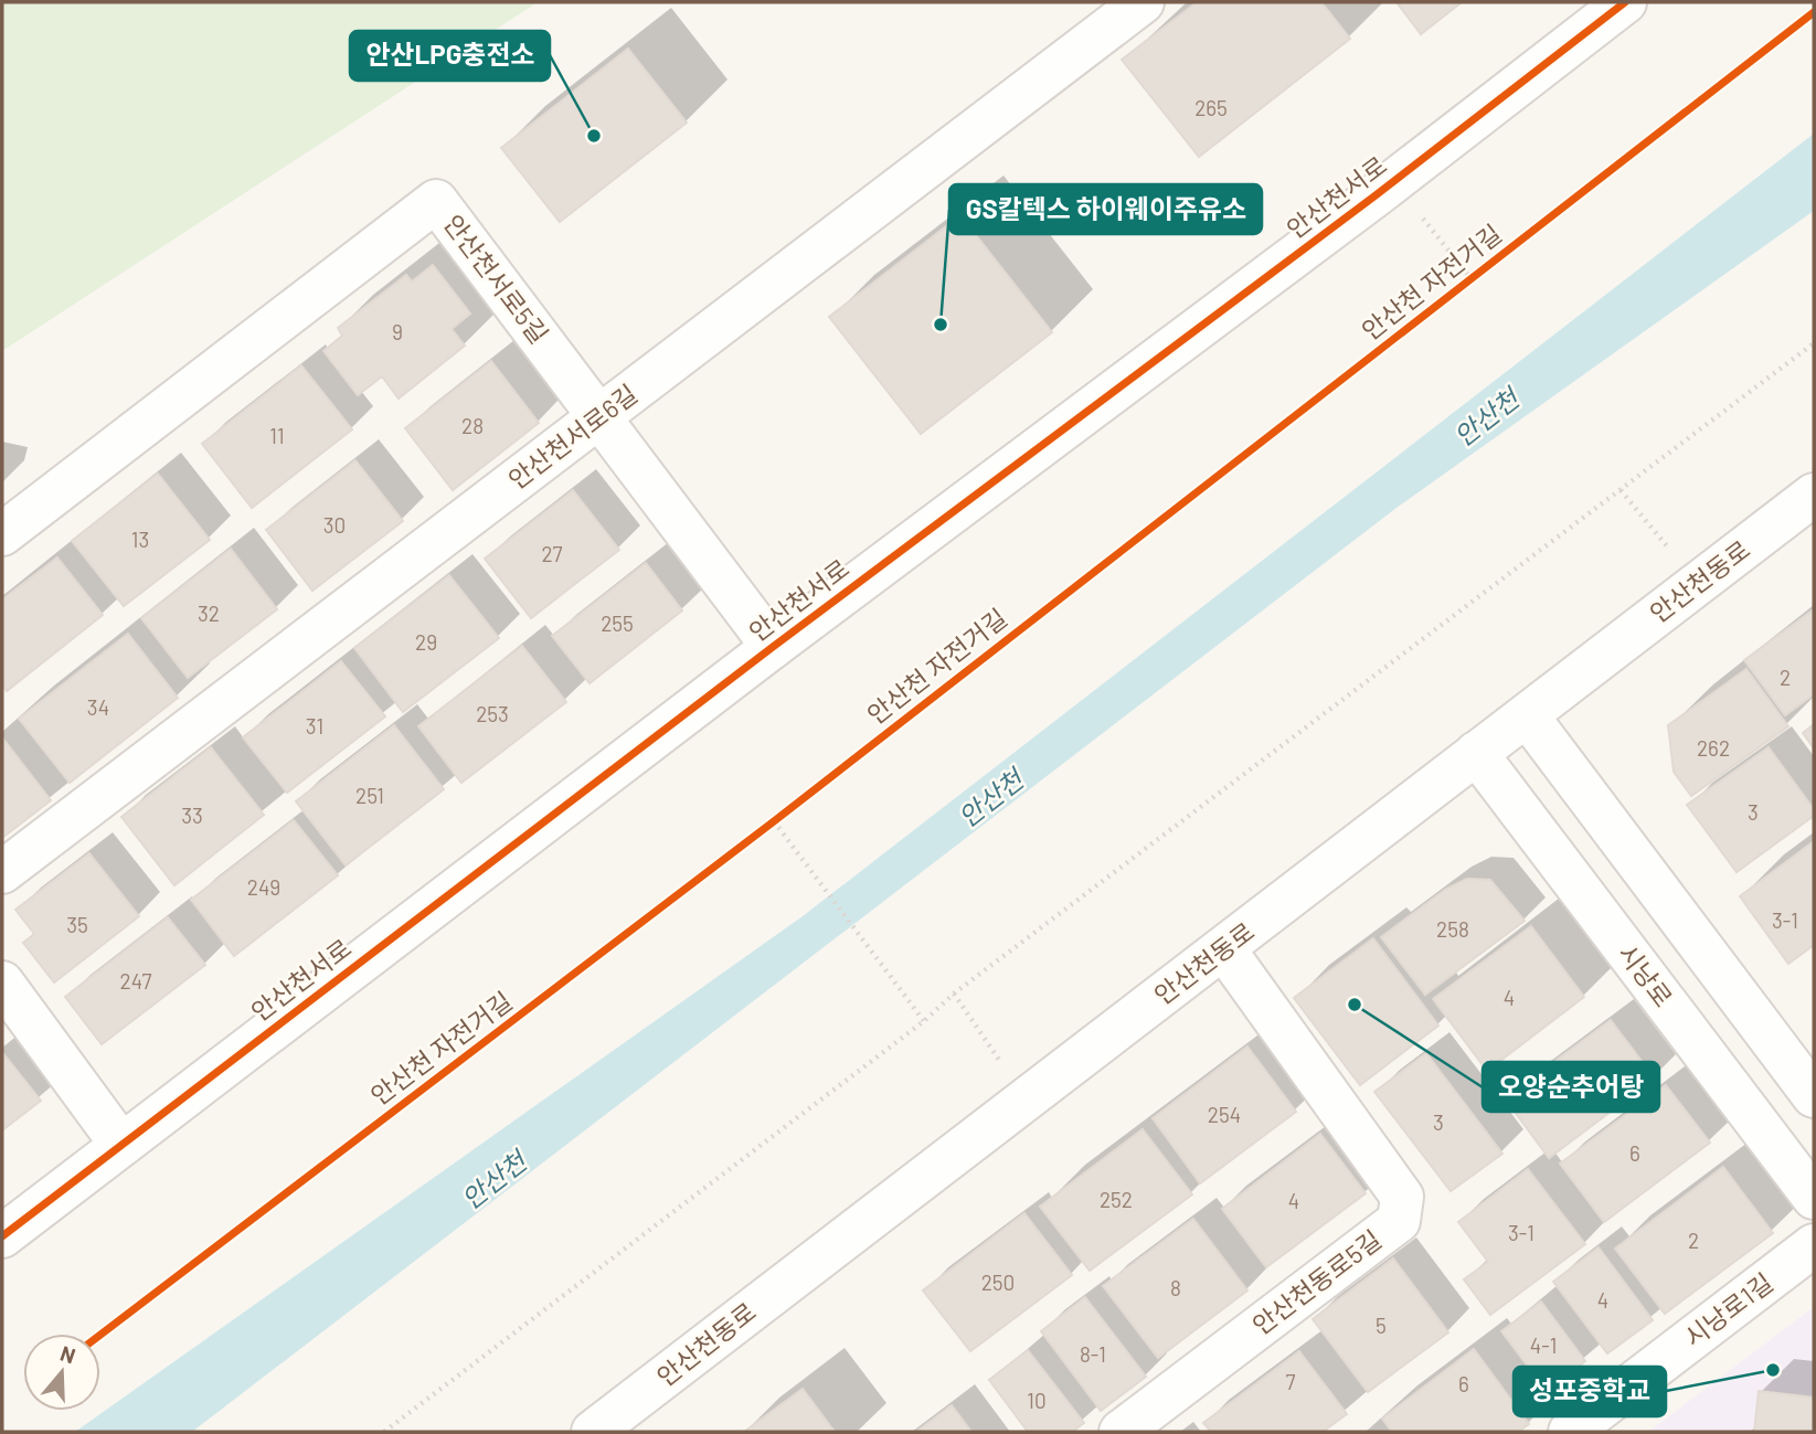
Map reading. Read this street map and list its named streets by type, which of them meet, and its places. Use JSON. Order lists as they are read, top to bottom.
{
  "streets": {
    "street": [
      "안산천서로",
      "안산천서로5길",
      "안산천서로6길",
      "안산천동로",
      "시낭로",
      "안산천동로5길",
      "시낭로1길"
    ],
    "cycle path": ["안산천 자전거길"]
  },
  "crossings": [
    ["안산천서로", "안산천서로5길"],
    ["안산천서로5길", "안산천서로6길"],
    ["안산천동로", "시낭로"],
    ["안산천동로", "안산천동로5길"]
  ],
  "water": ["안산천"],
  "places": [
    "안산LPG충전소",
    "GS칼텍스 하이웨이주유소",
    "오양순추어탕",
    "성포중학교"
  ],
  "house_numbers": [
    "265",
    "9",
    "28",
    "11",
    "30",
    "13",
    "27",
    "32",
    "255",
    "29",
    "2",
    "34",
    "253",
    "31",
    "262",
    "251",
    "3",
    "33",
    "249",
    "3-1",
    "35",
    "258",
    "247",
    "4",
    "254",
    "3",
    "6",
    "252",
    "4",
    "3-1",
    "2",
    "250",
    "8",
    "4",
    "5",
    "4-1",
    "8-1",
    "7",
    "6",
    "10"
  ],
  "north": "top"
}
